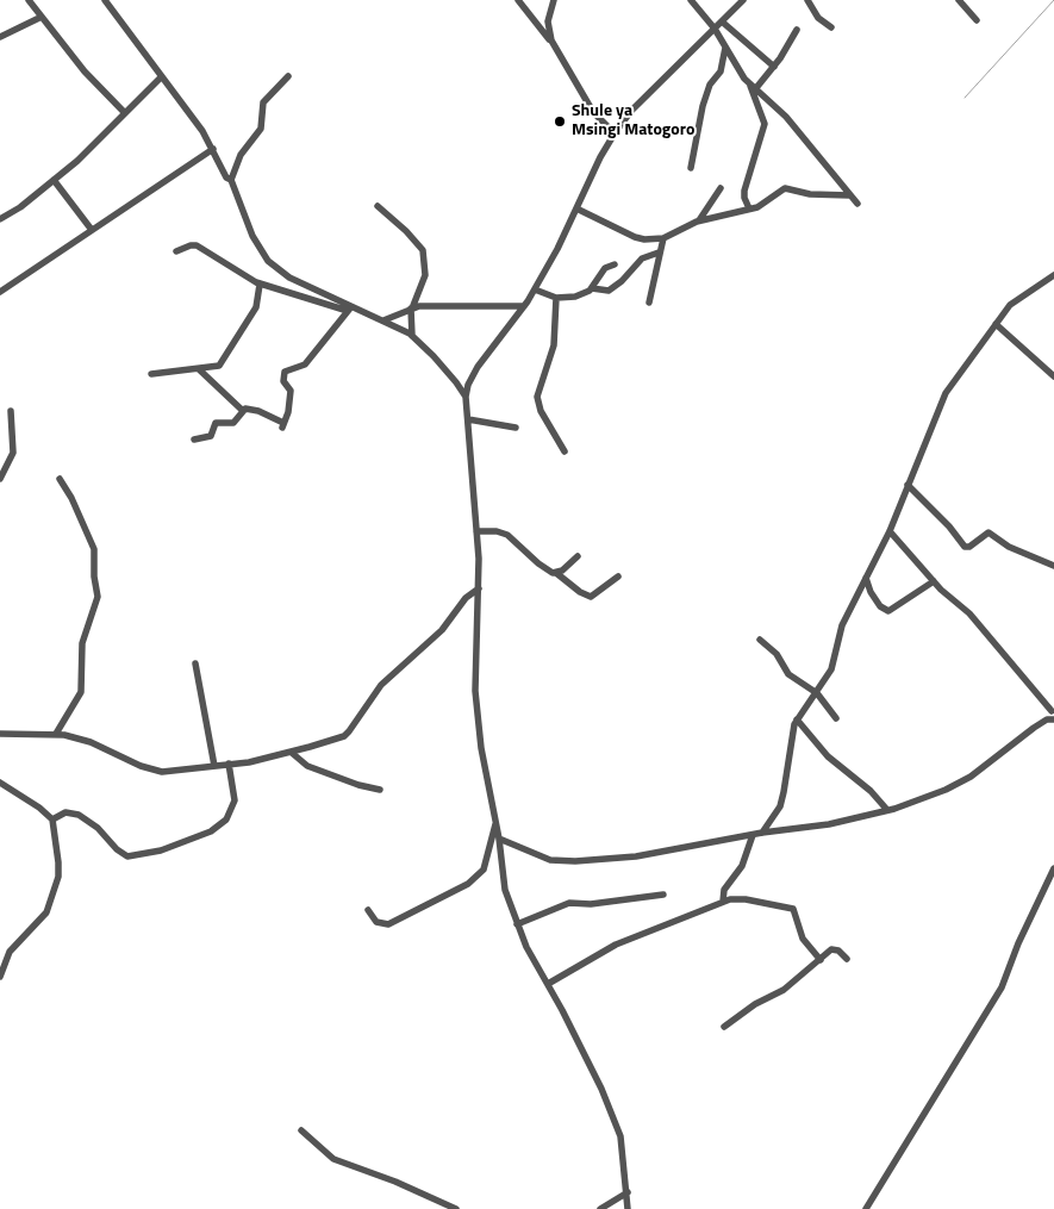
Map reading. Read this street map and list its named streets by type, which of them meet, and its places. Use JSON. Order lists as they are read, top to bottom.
{
  "places": ["Shule ya Msingi Matogoro"]
}
